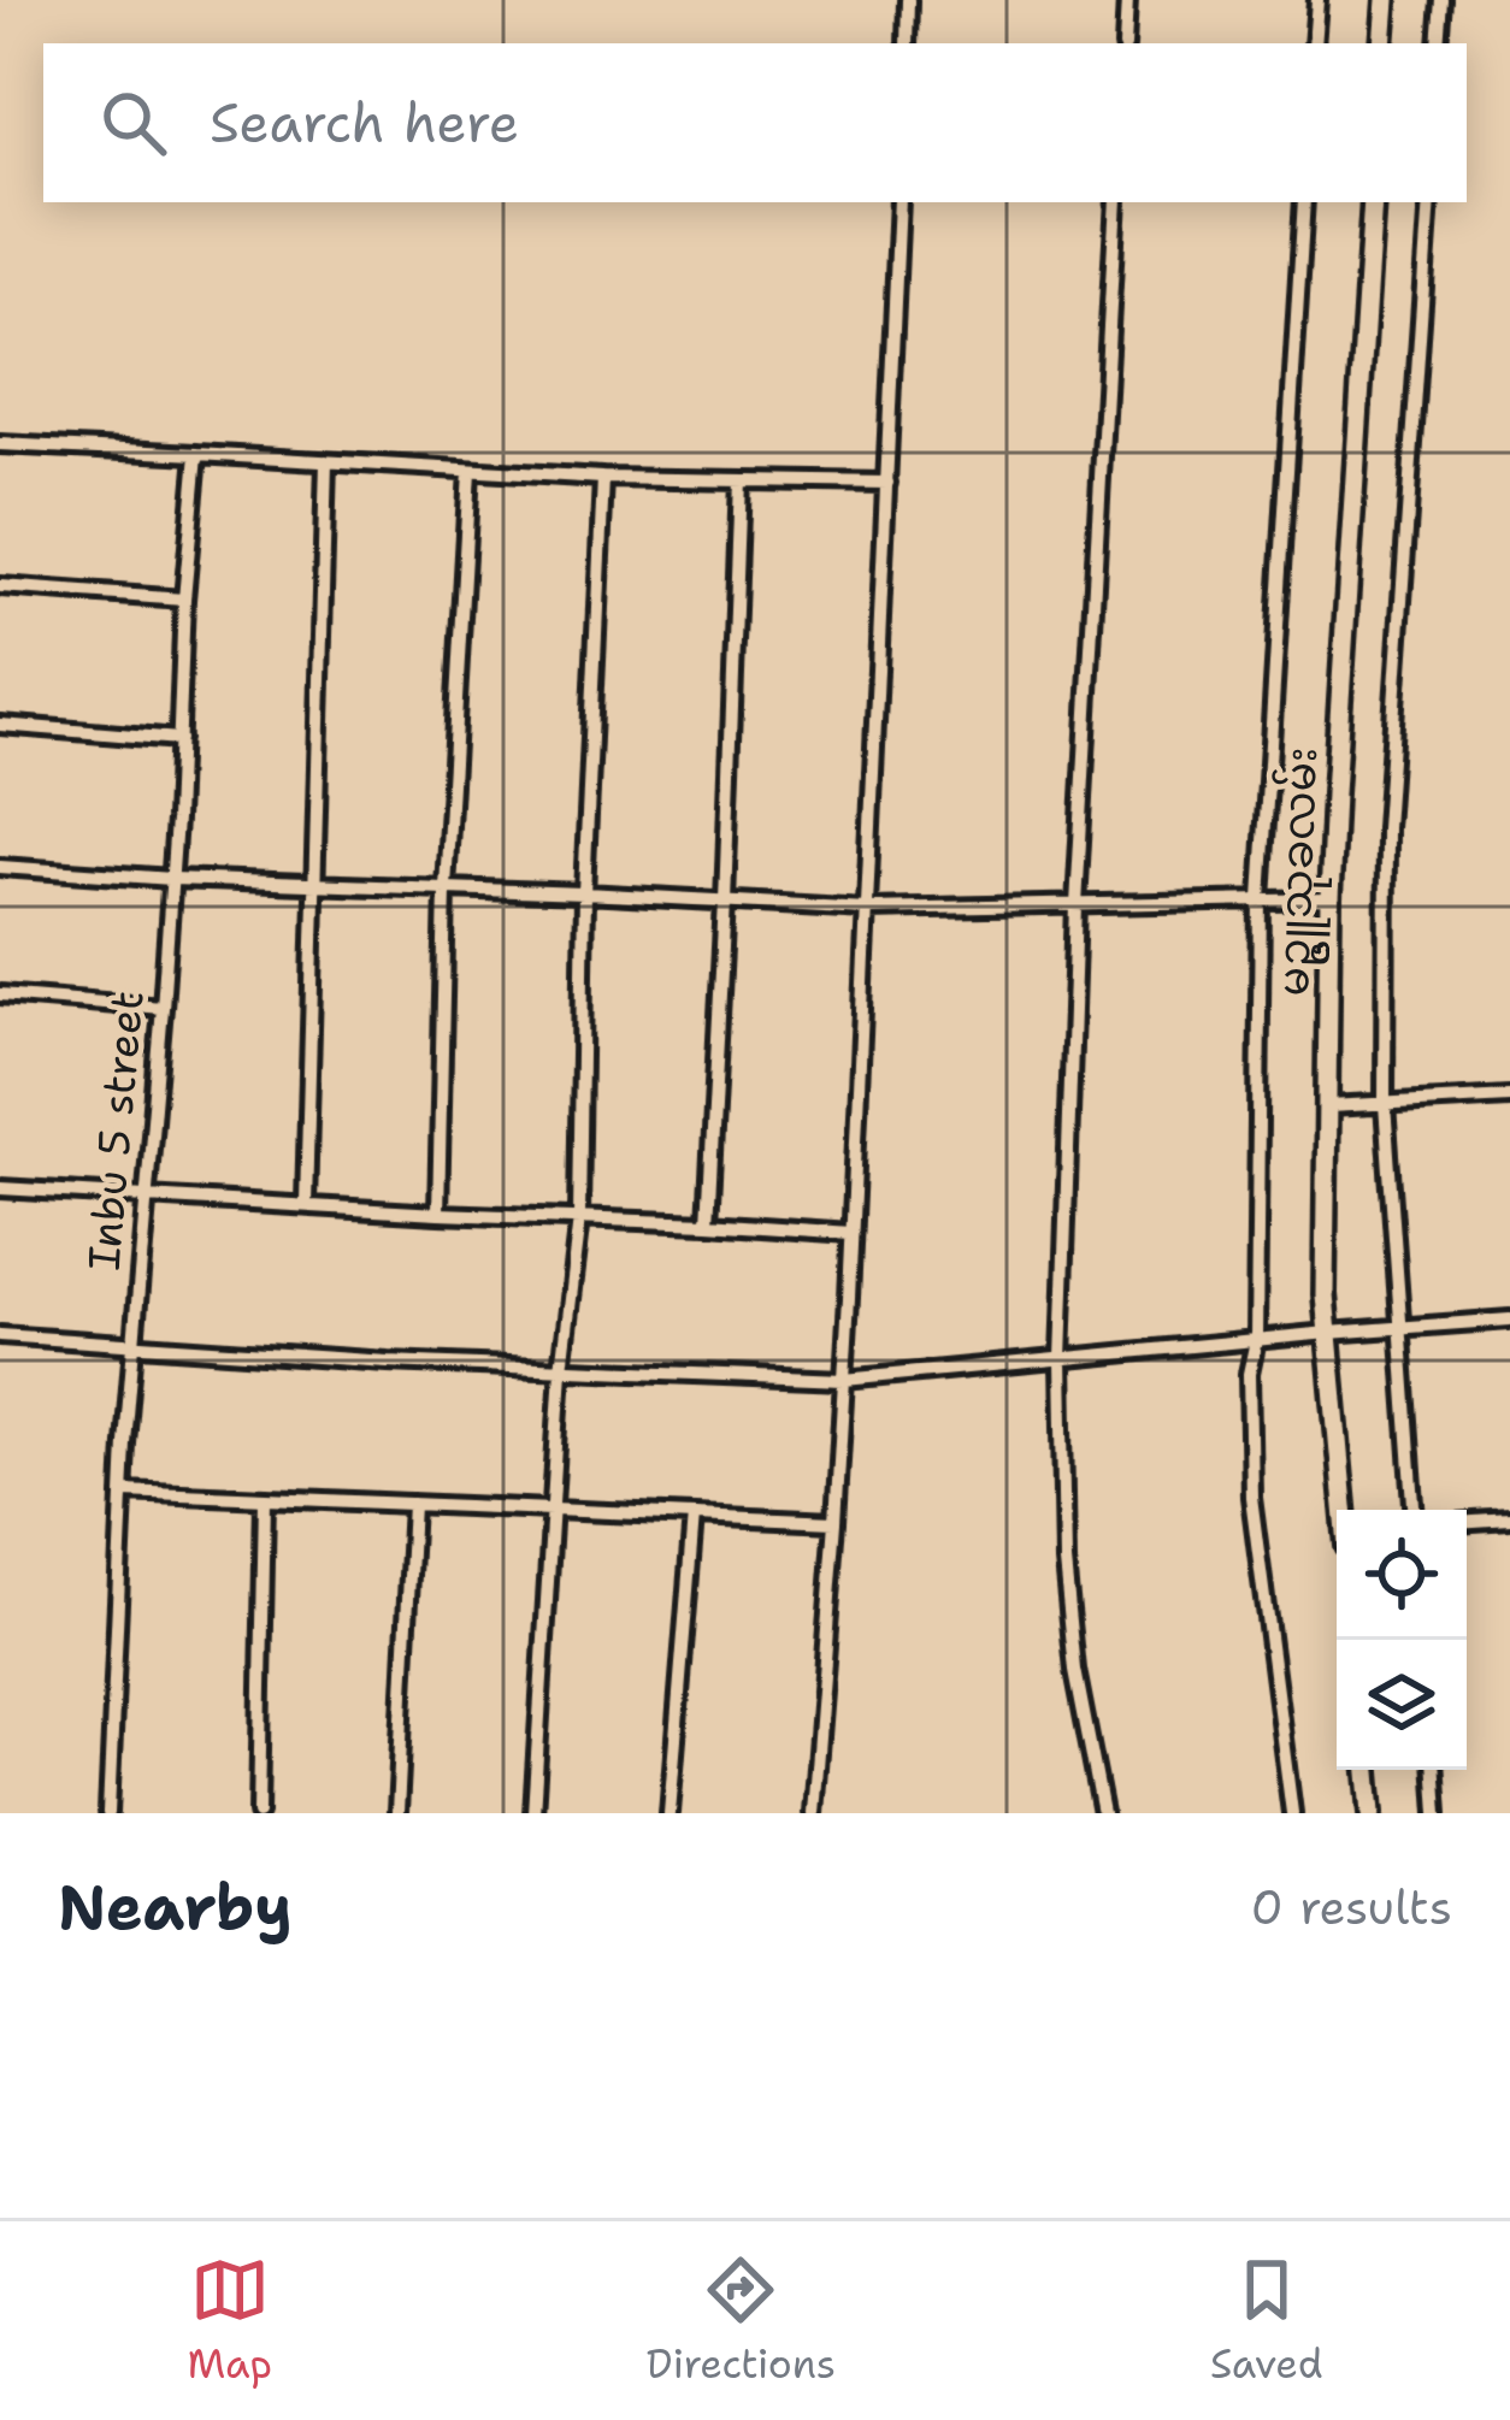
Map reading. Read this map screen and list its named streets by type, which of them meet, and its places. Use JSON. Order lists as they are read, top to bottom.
{
  "streets": {
    "street": ["မဥ္ဇူသုခလမ်း", "Inbu 5 street"]
  },
  "page": {
    "search": "Search here",
    "heading": ["Nearby", "0 results"],
    "nav": ["Map", "Directions", "Saved"]
  }
}
